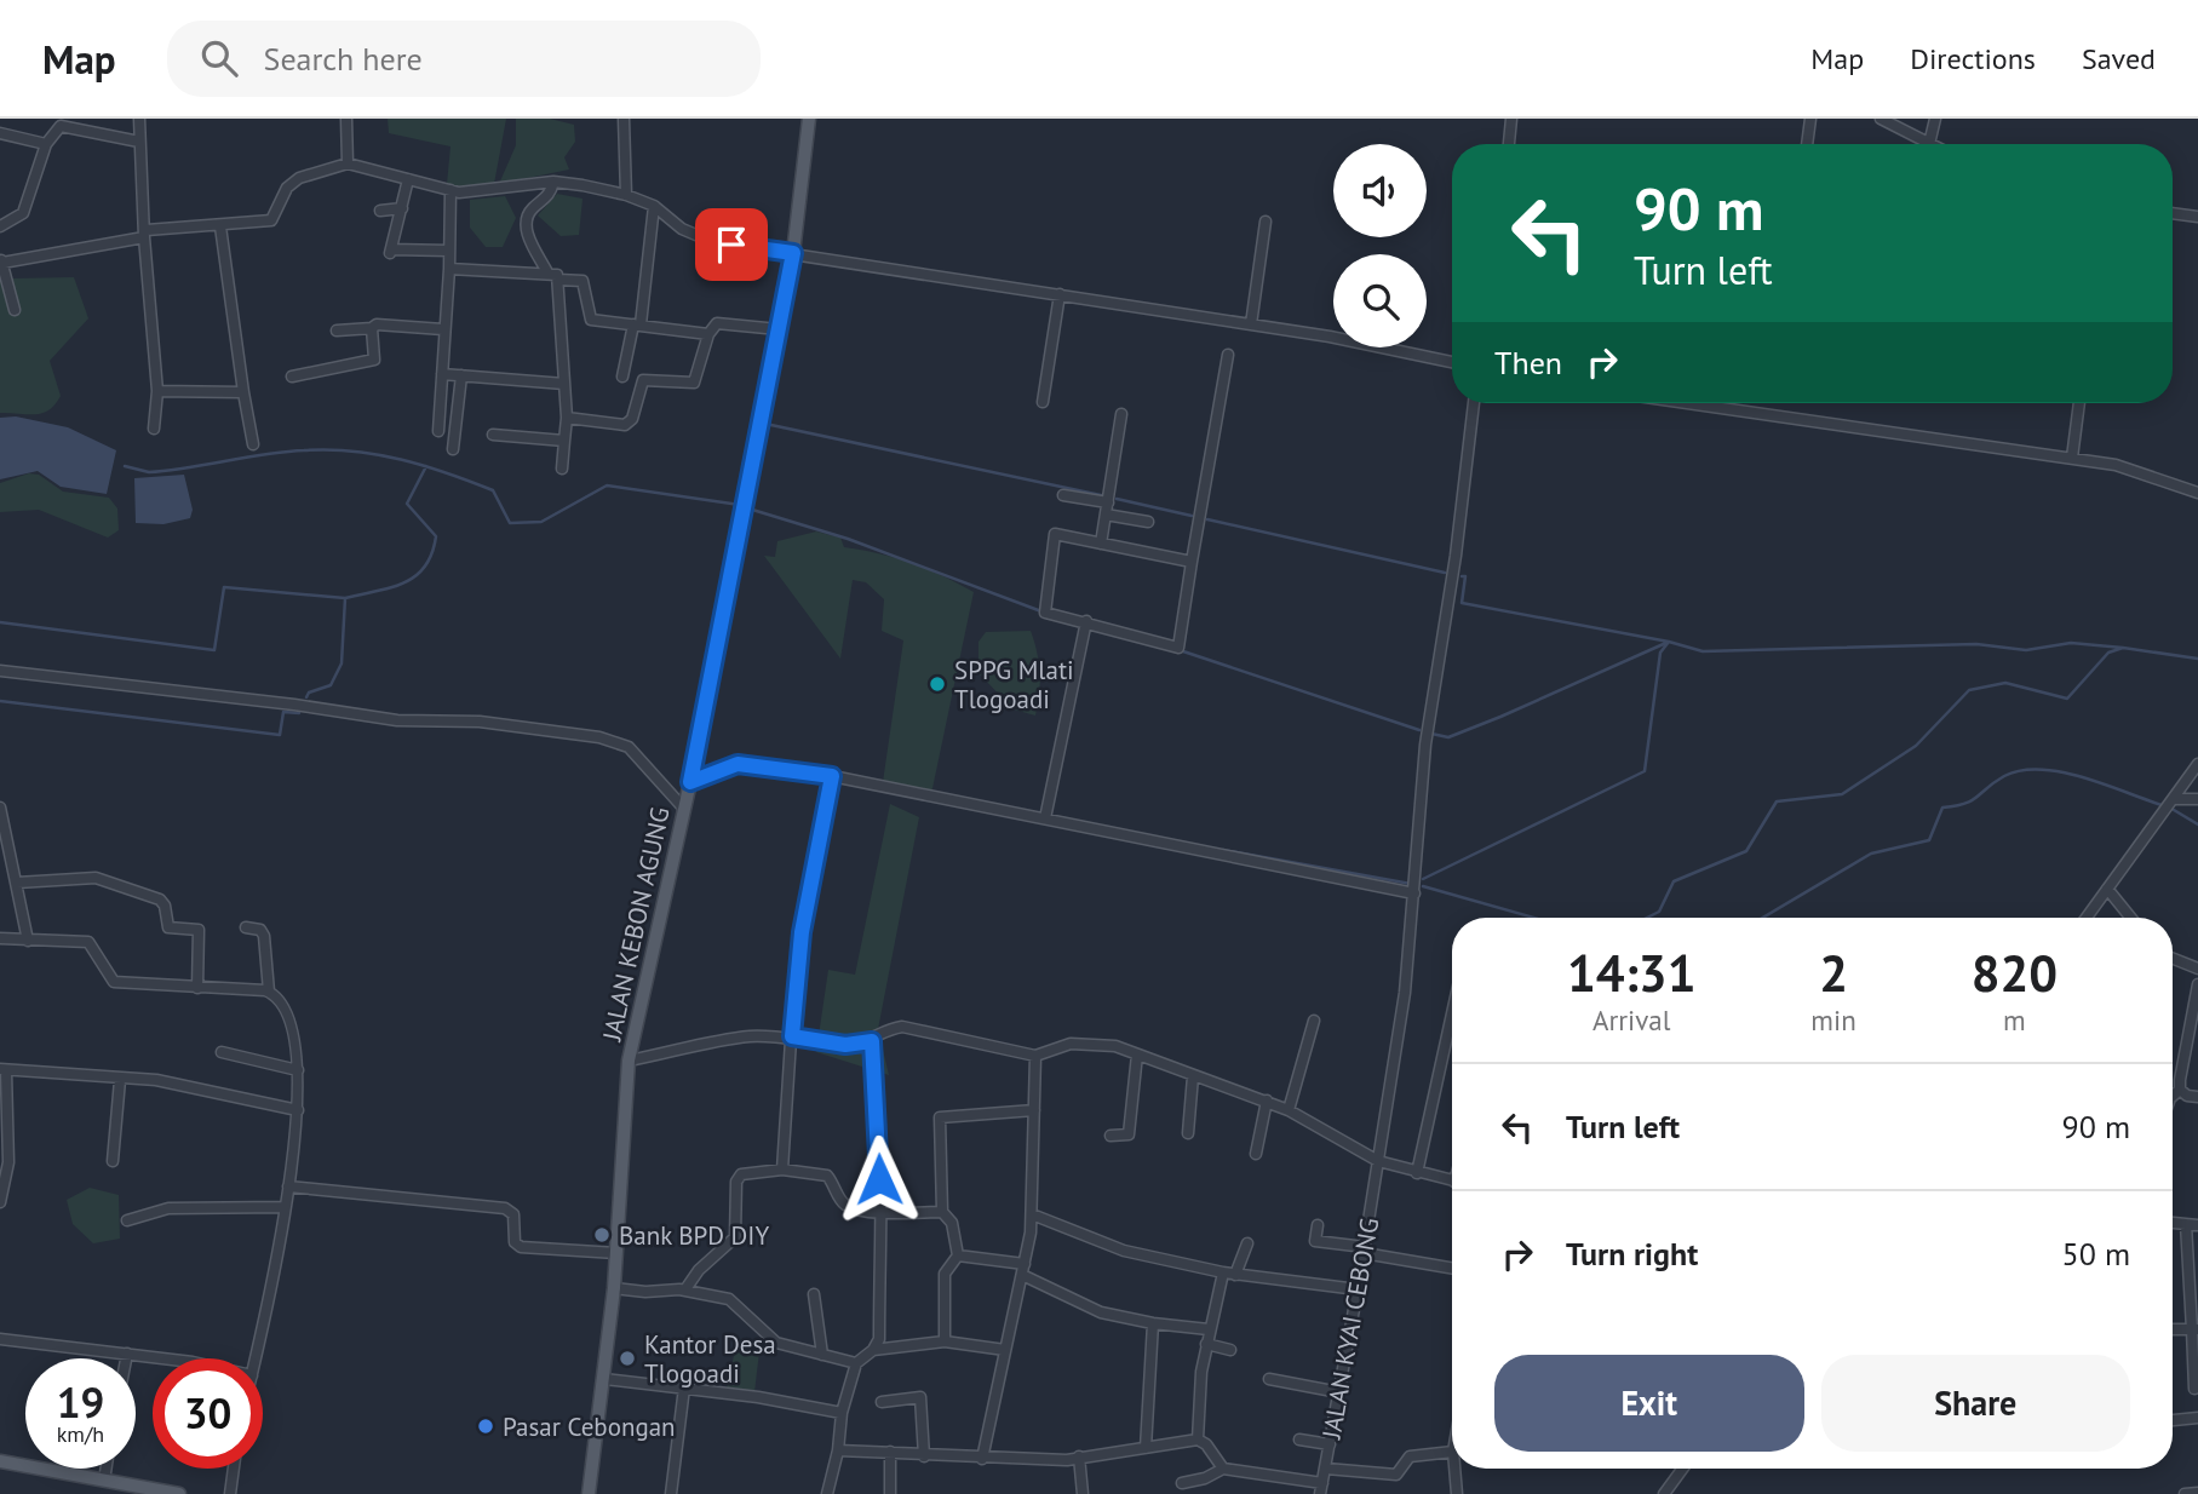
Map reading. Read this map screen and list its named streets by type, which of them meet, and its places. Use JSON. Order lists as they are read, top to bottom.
{
  "streets": {
    "main road": ["JALAN KEBON AGUNG"],
    "street": ["JALAN KYAI CEBONG"]
  },
  "places": [
    "SPPG Mlati Tlogoadi",
    "Bank BPD DIY",
    "Kantor Desa Tlogoadi",
    "Pasar Cebongan"
  ],
  "page": {
    "header": "Map",
    "search": "Search here",
    "nav": ["Map", "Directions", "Saved"],
    "turn": ["90 m", "Turn left"],
    "then": "Then",
    "eta": [
      "14:31",
      "Arrival",
      "2",
      "min",
      "820",
      "m"
    ],
    "list": [
      {
        "name": "Turn left",
        "value": "90 m"
      },
      {
        "name": "Turn right",
        "value": "50 m"
      }
    ],
    "buttons": ["Exit", "Share"],
    "speed": "19 km/h",
    "limit": "30"
  }
}
